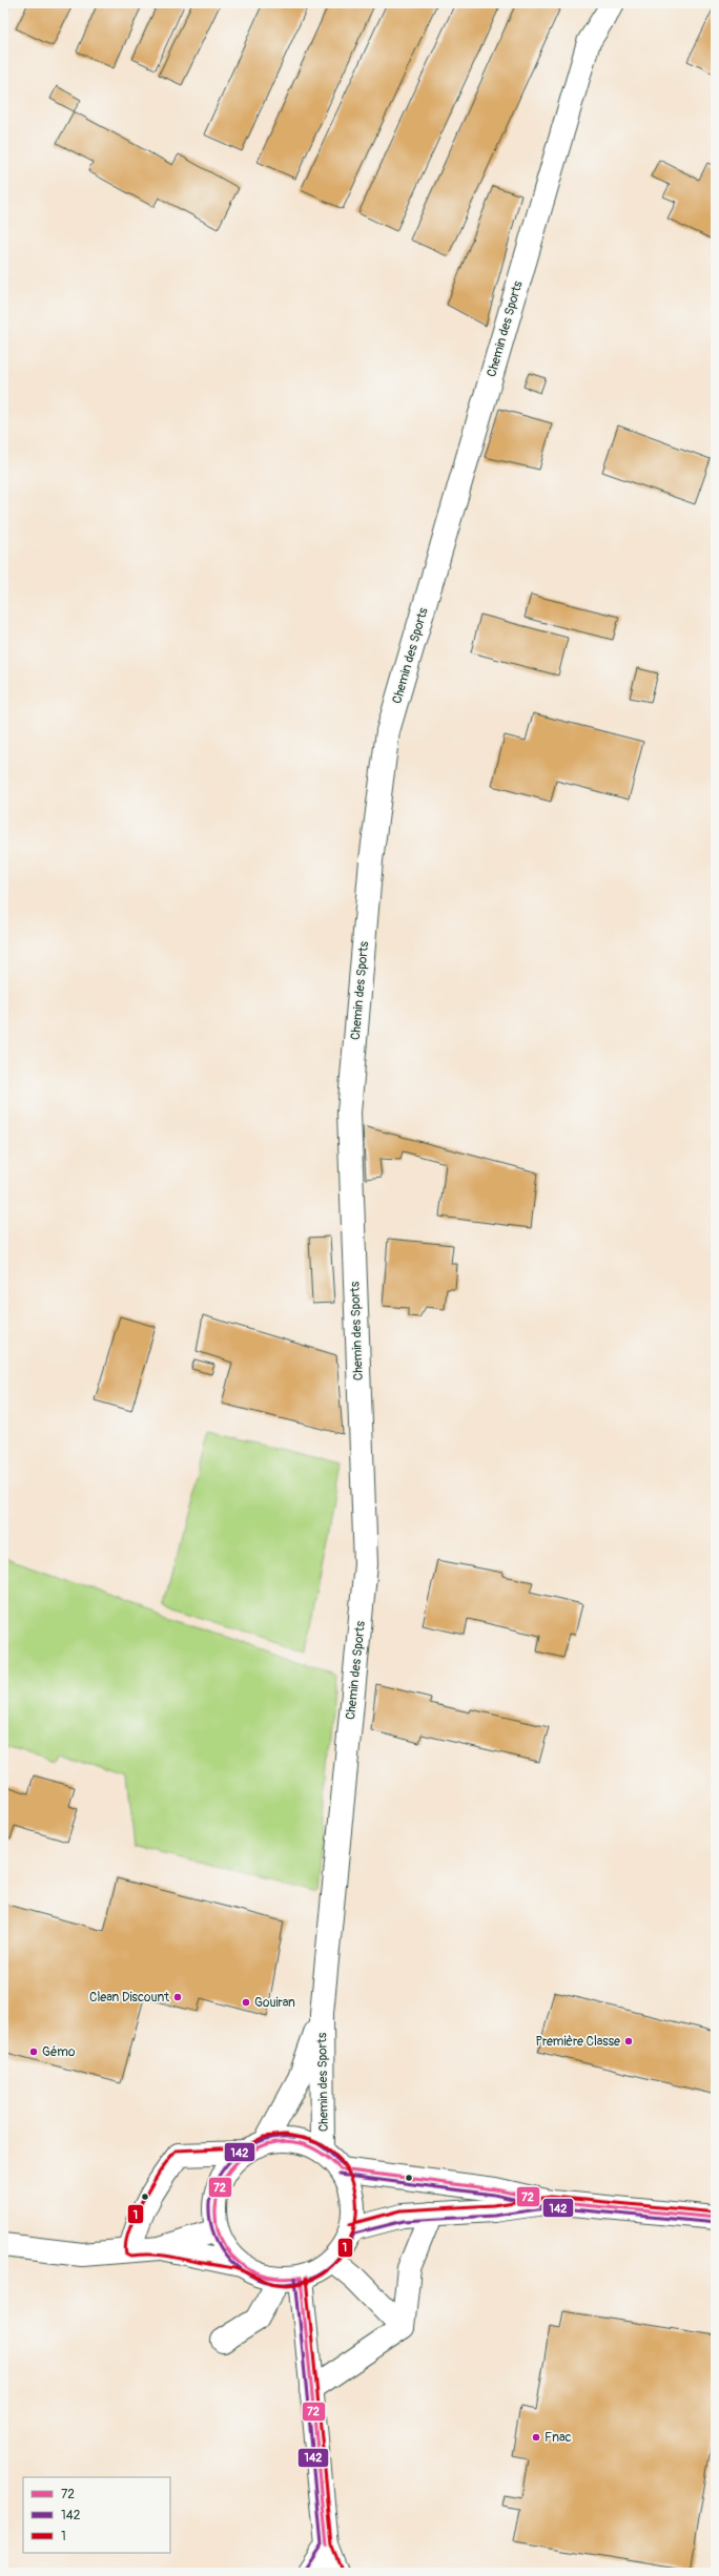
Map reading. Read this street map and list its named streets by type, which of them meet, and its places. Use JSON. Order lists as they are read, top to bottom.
{
  "streets": {
    "street": ["Chemin des Sports"]
  },
  "places": [
    "Clean Discount",
    "Gouiran",
    "Première Classe",
    "Gémo",
    "Fnac"
  ],
  "lines": ["transit line 1", "transit line 142", "transit line 72"],
  "legend": ["72", "142", "1"]
}
